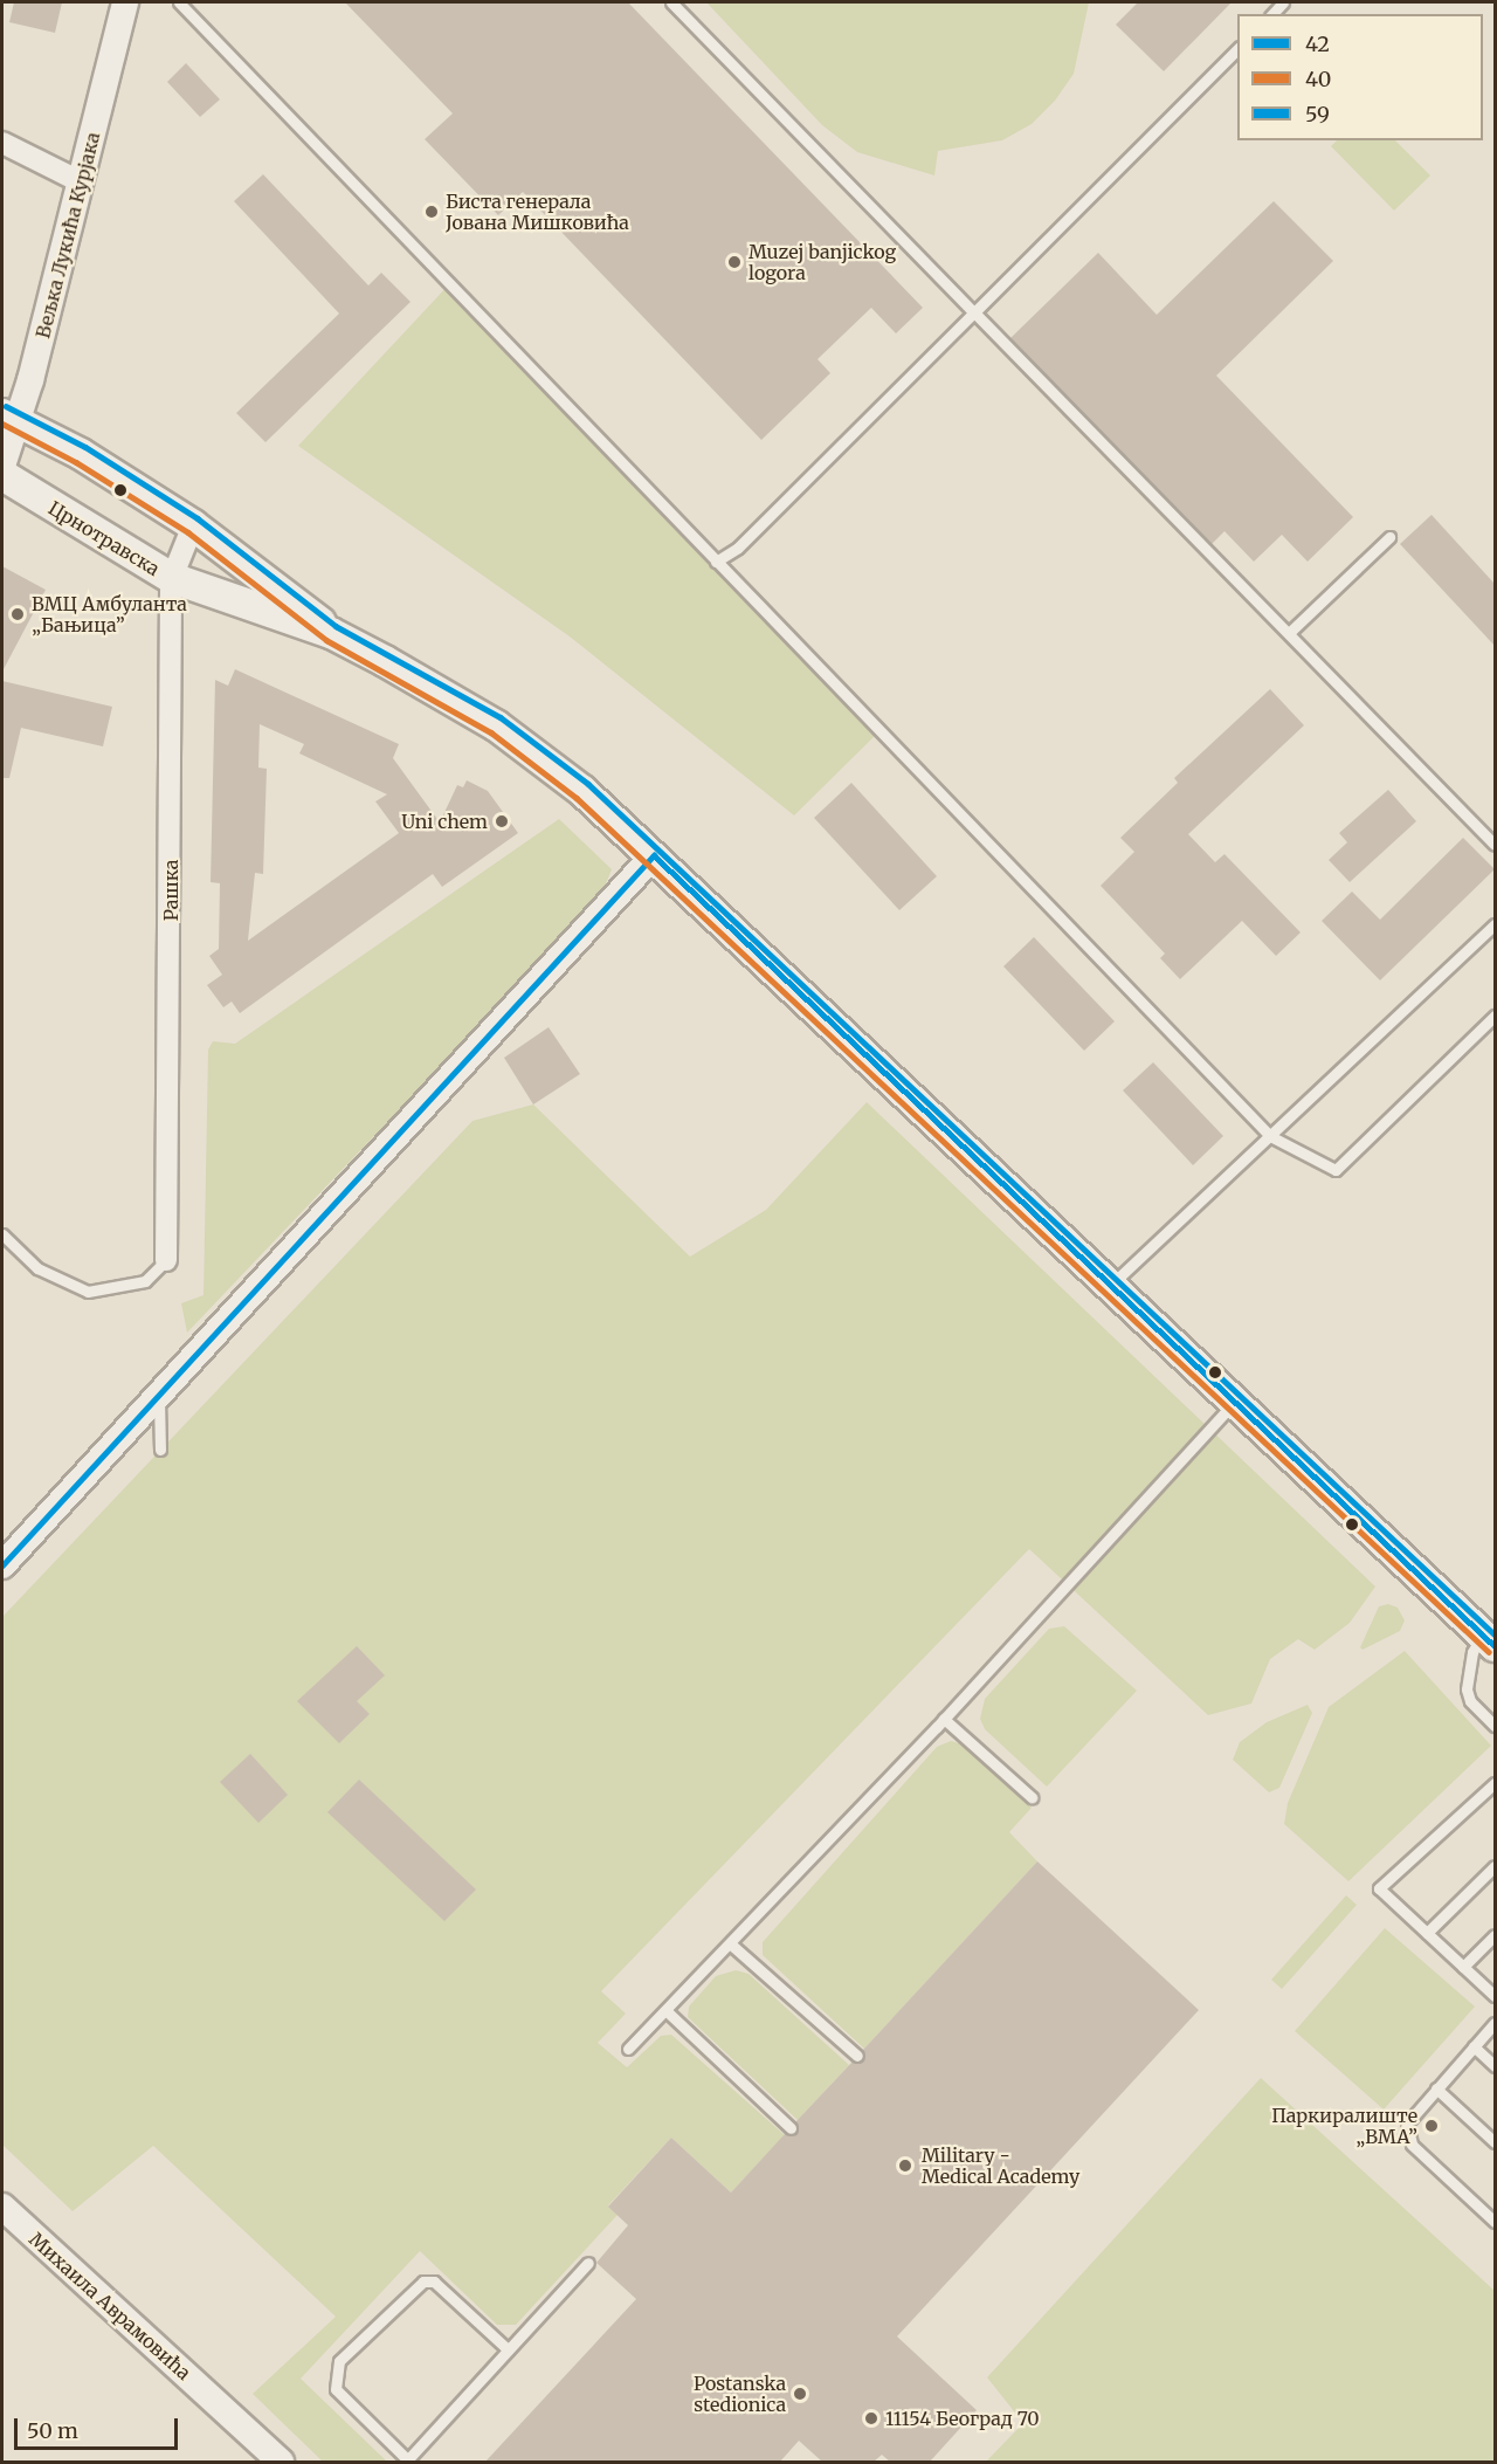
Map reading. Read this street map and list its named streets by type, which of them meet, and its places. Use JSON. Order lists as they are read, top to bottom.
{
  "streets": {
    "main road": ["Црнотравска"],
    "street": ["Вељка Лукића Курјака", "Рашка", "Михаила Аврамовића"]
  },
  "crossings": [
    ["Вељка Лукића Курјака", "Црнотравска"],
    ["Црнотравска", "Рашка"]
  ],
  "places": [
    "Биста генерала Јована Мишковића",
    "Muzej banjickog logora",
    "ВМЦ Амбуланта „Бањица”",
    "Uni chem",
    "Паркиралиште „ВМА”",
    "Military - Medical Academy",
    "Postanska stedionica",
    "11154 Београд 70"
  ],
  "lines": ["transit line 59", "transit line 40", "transit line 42"],
  "legend": ["42", "40", "59"],
  "scale_bar": "50 m"
}
